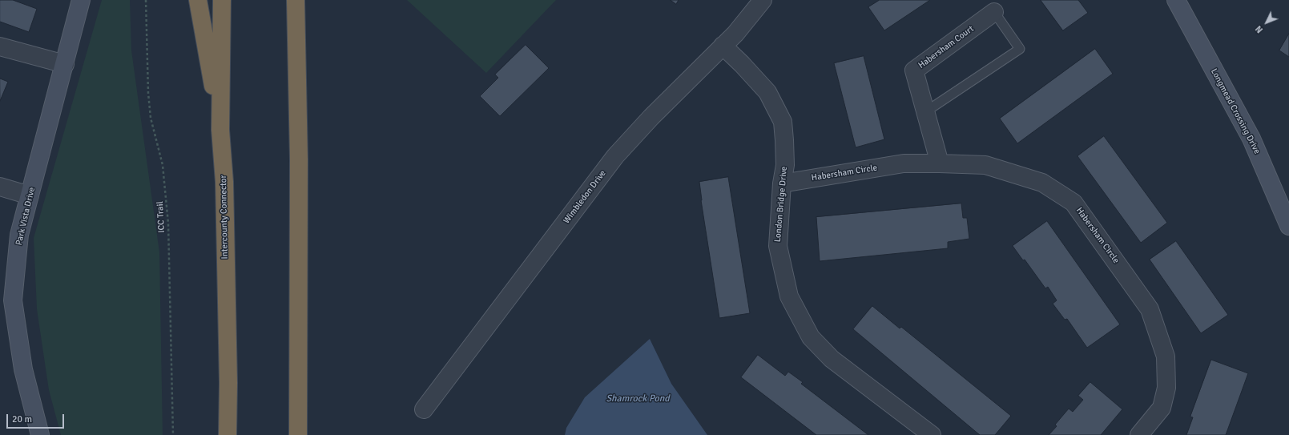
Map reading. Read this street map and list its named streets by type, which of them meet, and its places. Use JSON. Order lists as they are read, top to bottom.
{
  "streets": {
    "highway": ["Intercounty Connector"],
    "street": [
      "Habersham Court",
      "Longmead Crossing Drive",
      "Habersham Circle",
      "Wimbledon Drive",
      "London Bridge Drive",
      "Park Vista Drive"
    ],
    "path": ["ICC Trail"]
  },
  "crossings": [
    ["Habersham Court", "Habersham Circle"],
    ["Habersham Circle", "London Bridge Drive"],
    ["Wimbledon Drive", "London Bridge Drive"]
  ],
  "water": ["Shamrock Pond"],
  "scale_bar": "20 m",
  "north": "bottom left"
}
